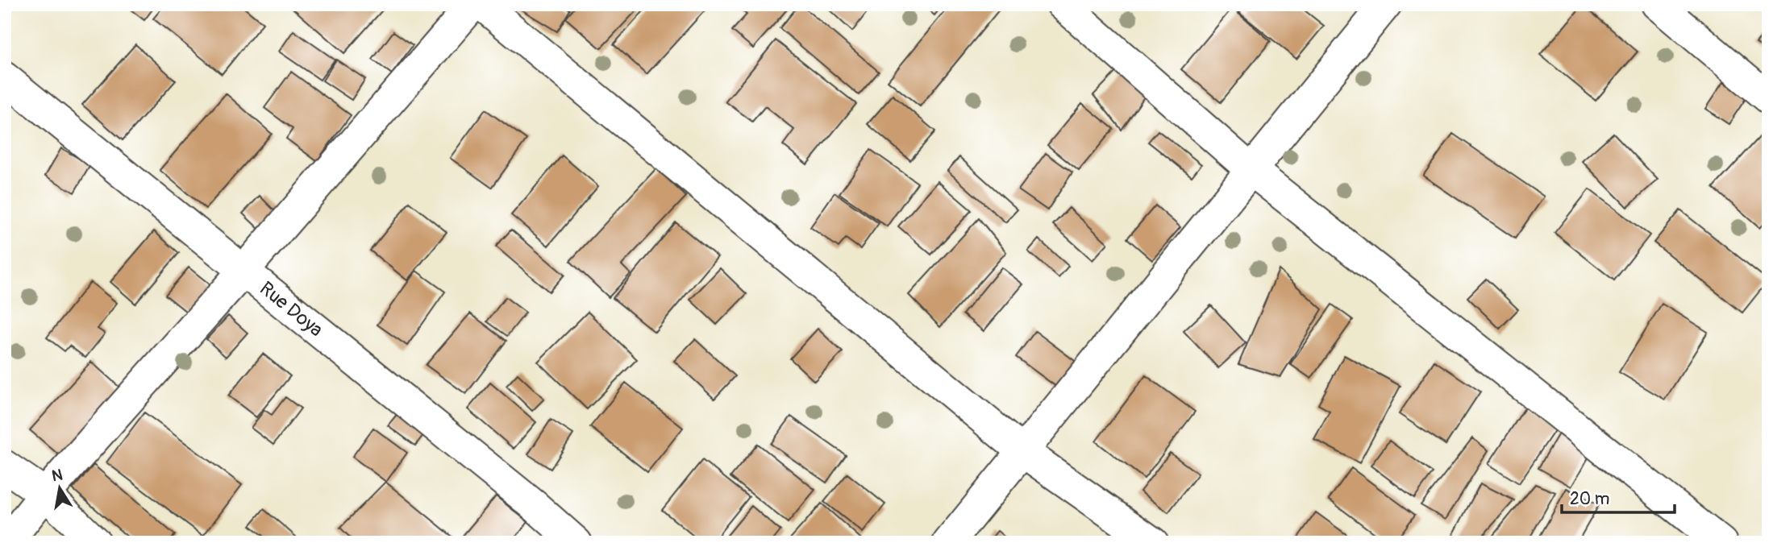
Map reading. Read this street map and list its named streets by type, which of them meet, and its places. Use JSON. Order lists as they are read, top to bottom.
{
  "streets": {
    "street": ["Rue Doya"]
  },
  "scale_bar": "20 m",
  "north": "top"
}
